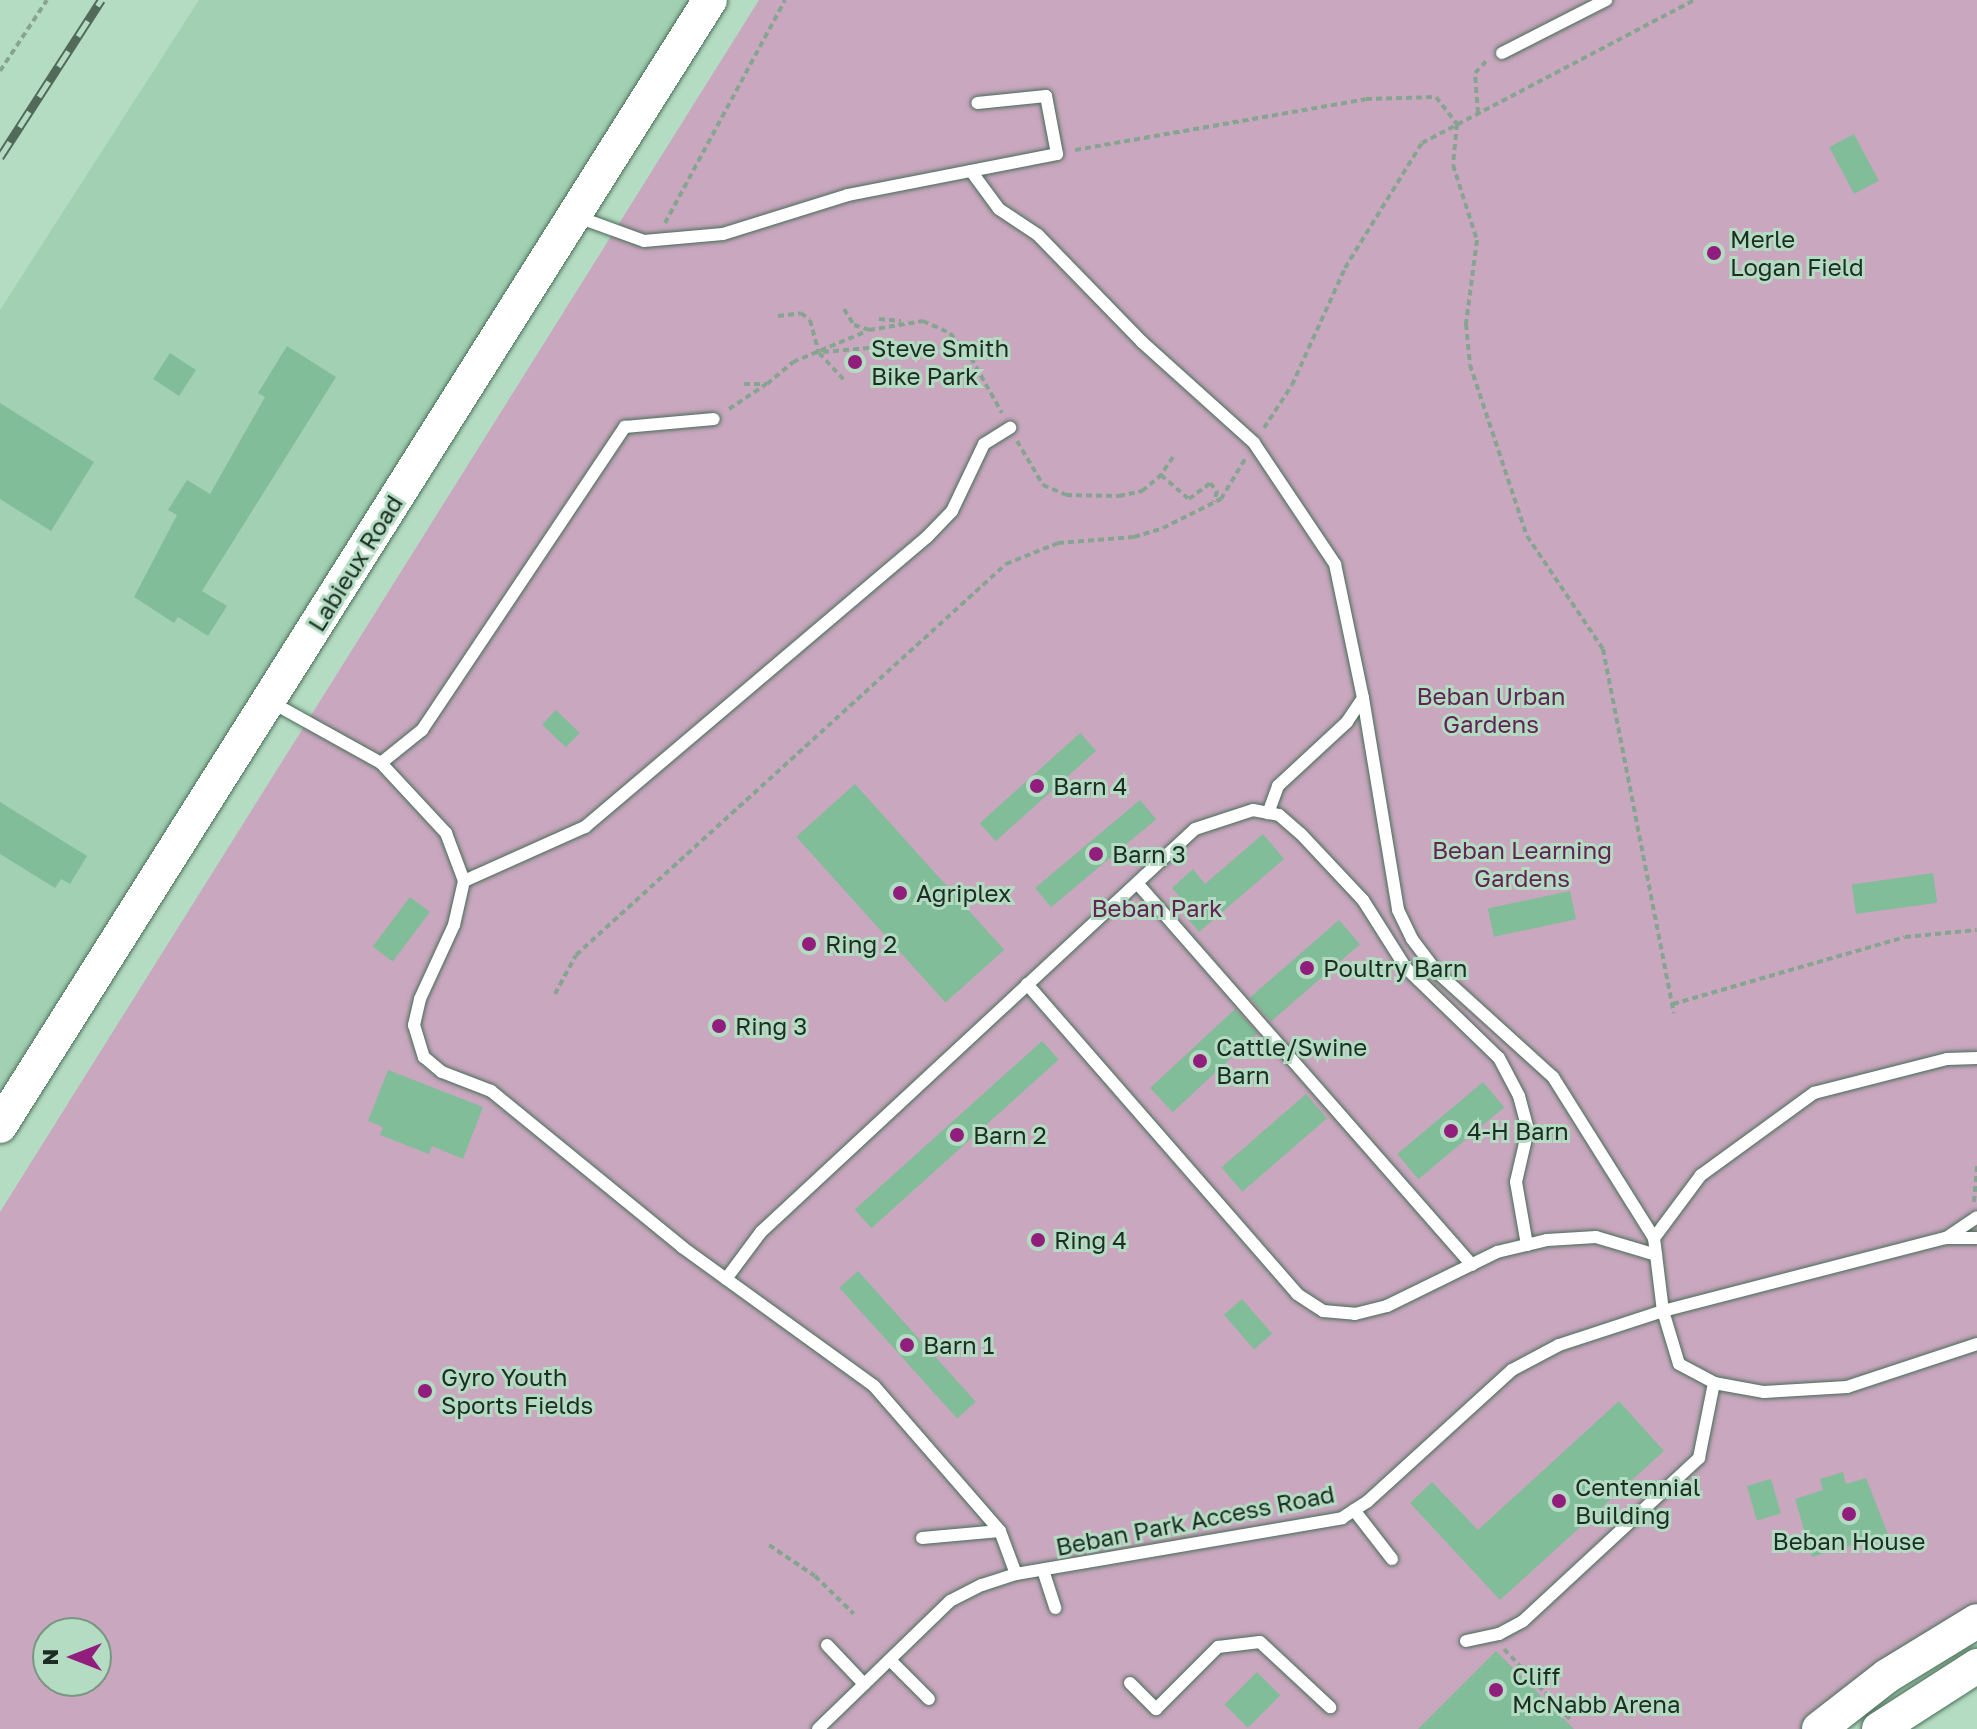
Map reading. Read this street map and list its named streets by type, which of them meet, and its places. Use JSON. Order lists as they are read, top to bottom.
{
  "streets": {
    "street": ["Labieux Road"],
    "lane": ["Beban Park Access Road"]
  },
  "parks": ["Beban Urban Gardens", "Beban Learning Gardens", "Beban Park"],
  "places": [
    "Merle Logan Field",
    "Steve Smith Bike Park",
    "Barn 4",
    "Barn 3",
    "Agriplex",
    "Ring 2",
    "Poultry Barn",
    "Ring 3",
    "Cattle/Swine Barn",
    "4-H Barn",
    "Barn 2",
    "Ring 4",
    "Barn 1",
    "Gyro Youth Sports Fields",
    "Centennial Building",
    "Beban House",
    "Cliff McNabb Arena"
  ],
  "north": "left"
}
